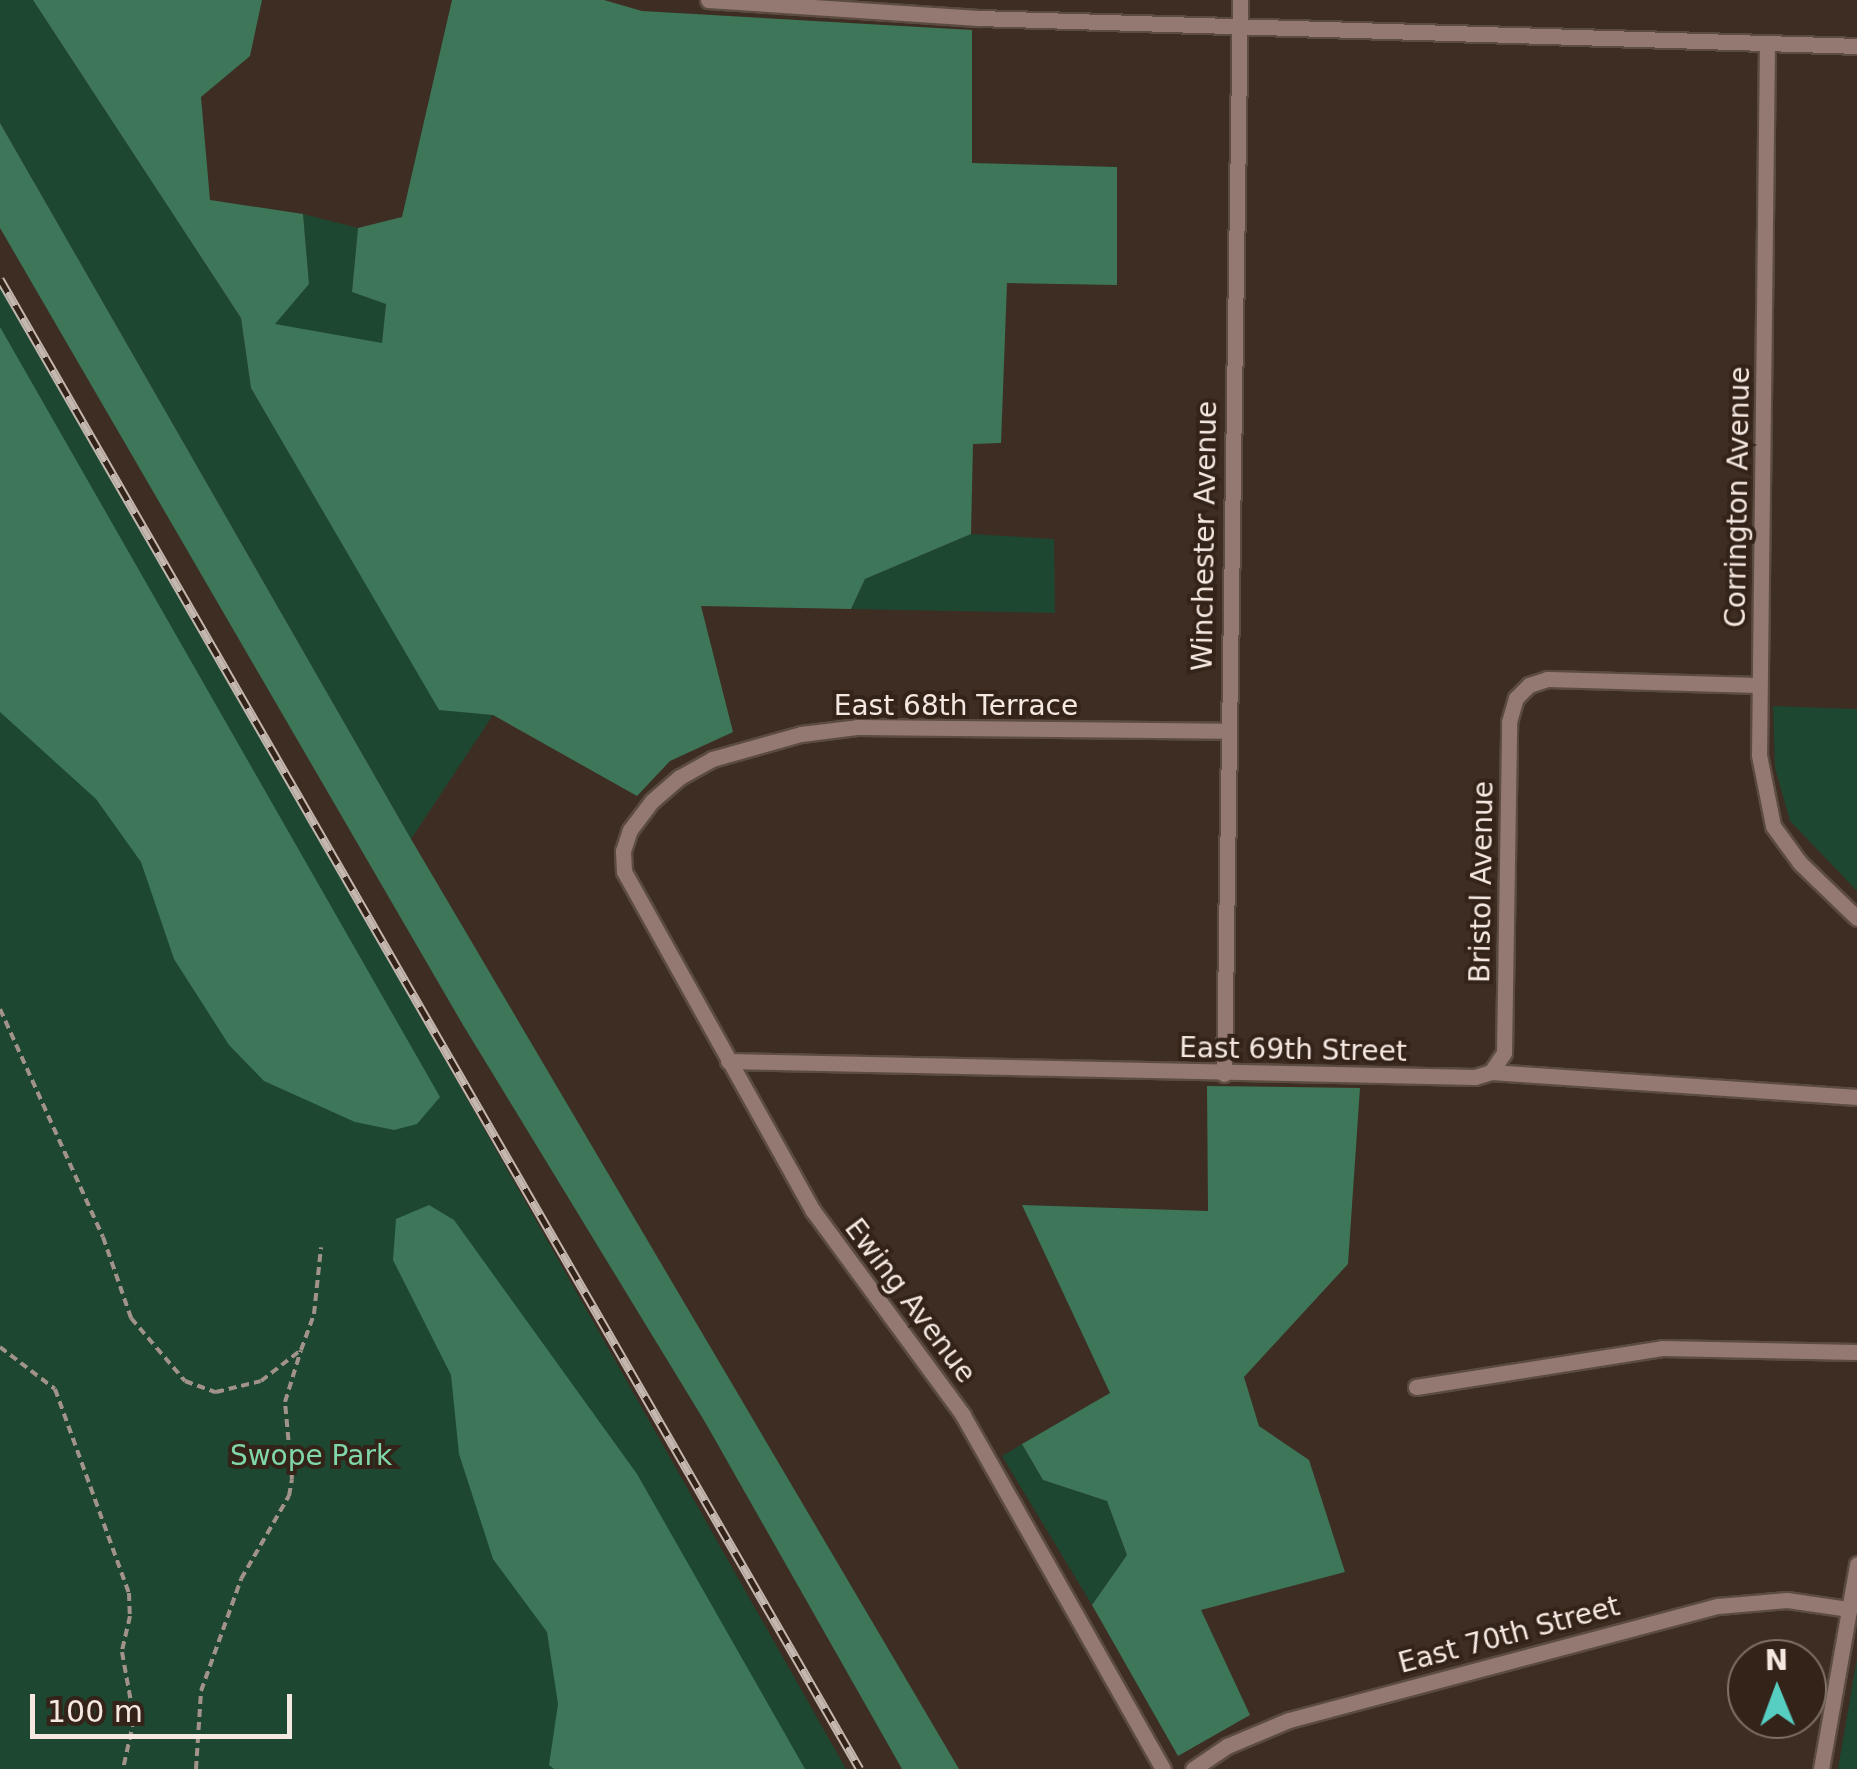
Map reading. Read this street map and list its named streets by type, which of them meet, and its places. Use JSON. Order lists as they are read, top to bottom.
{
  "streets": {
    "street": [
      "Corrington Avenue",
      "Winchester Avenue",
      "East 68th Terrace",
      "Bristol Avenue",
      "East 69th Street",
      "Ewing Avenue",
      "East 70th Street"
    ]
  },
  "crossings": [
    ["Corrington Avenue", "Bristol Avenue"],
    ["Winchester Avenue", "East 68th Terrace"],
    ["Winchester Avenue", "East 69th Street"],
    ["East 68th Terrace", "Ewing Avenue"],
    ["Bristol Avenue", "East 69th Street"],
    ["East 69th Street", "Ewing Avenue"]
  ],
  "parks": ["Swope Park"],
  "scale_bar": "100 m",
  "north": "top"
}
